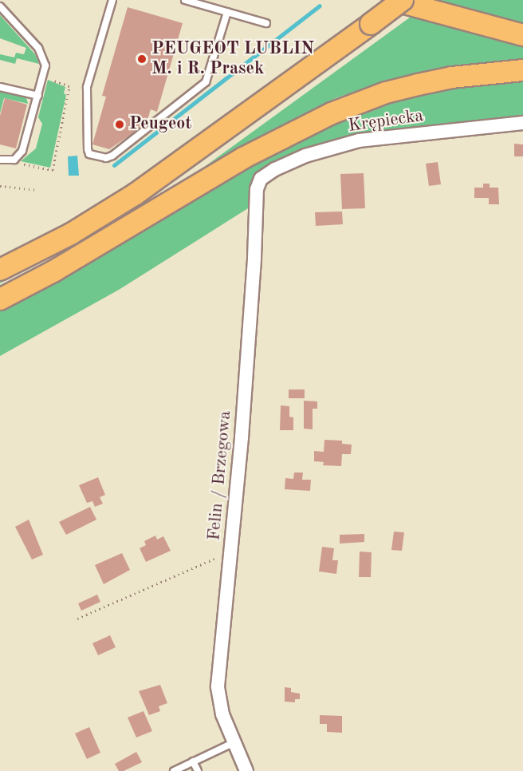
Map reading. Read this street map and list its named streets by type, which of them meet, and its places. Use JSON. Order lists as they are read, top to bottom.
{
  "streets": {
    "street": ["Krępiecka", "Felin / Brzegowa"]
  },
  "crossings": [
    ["Krępiecka", "Felin / Brzegowa"]
  ],
  "places": ["PEUGEOT LUBLIN M. i R. Prasek", "Peugeot"]
}
